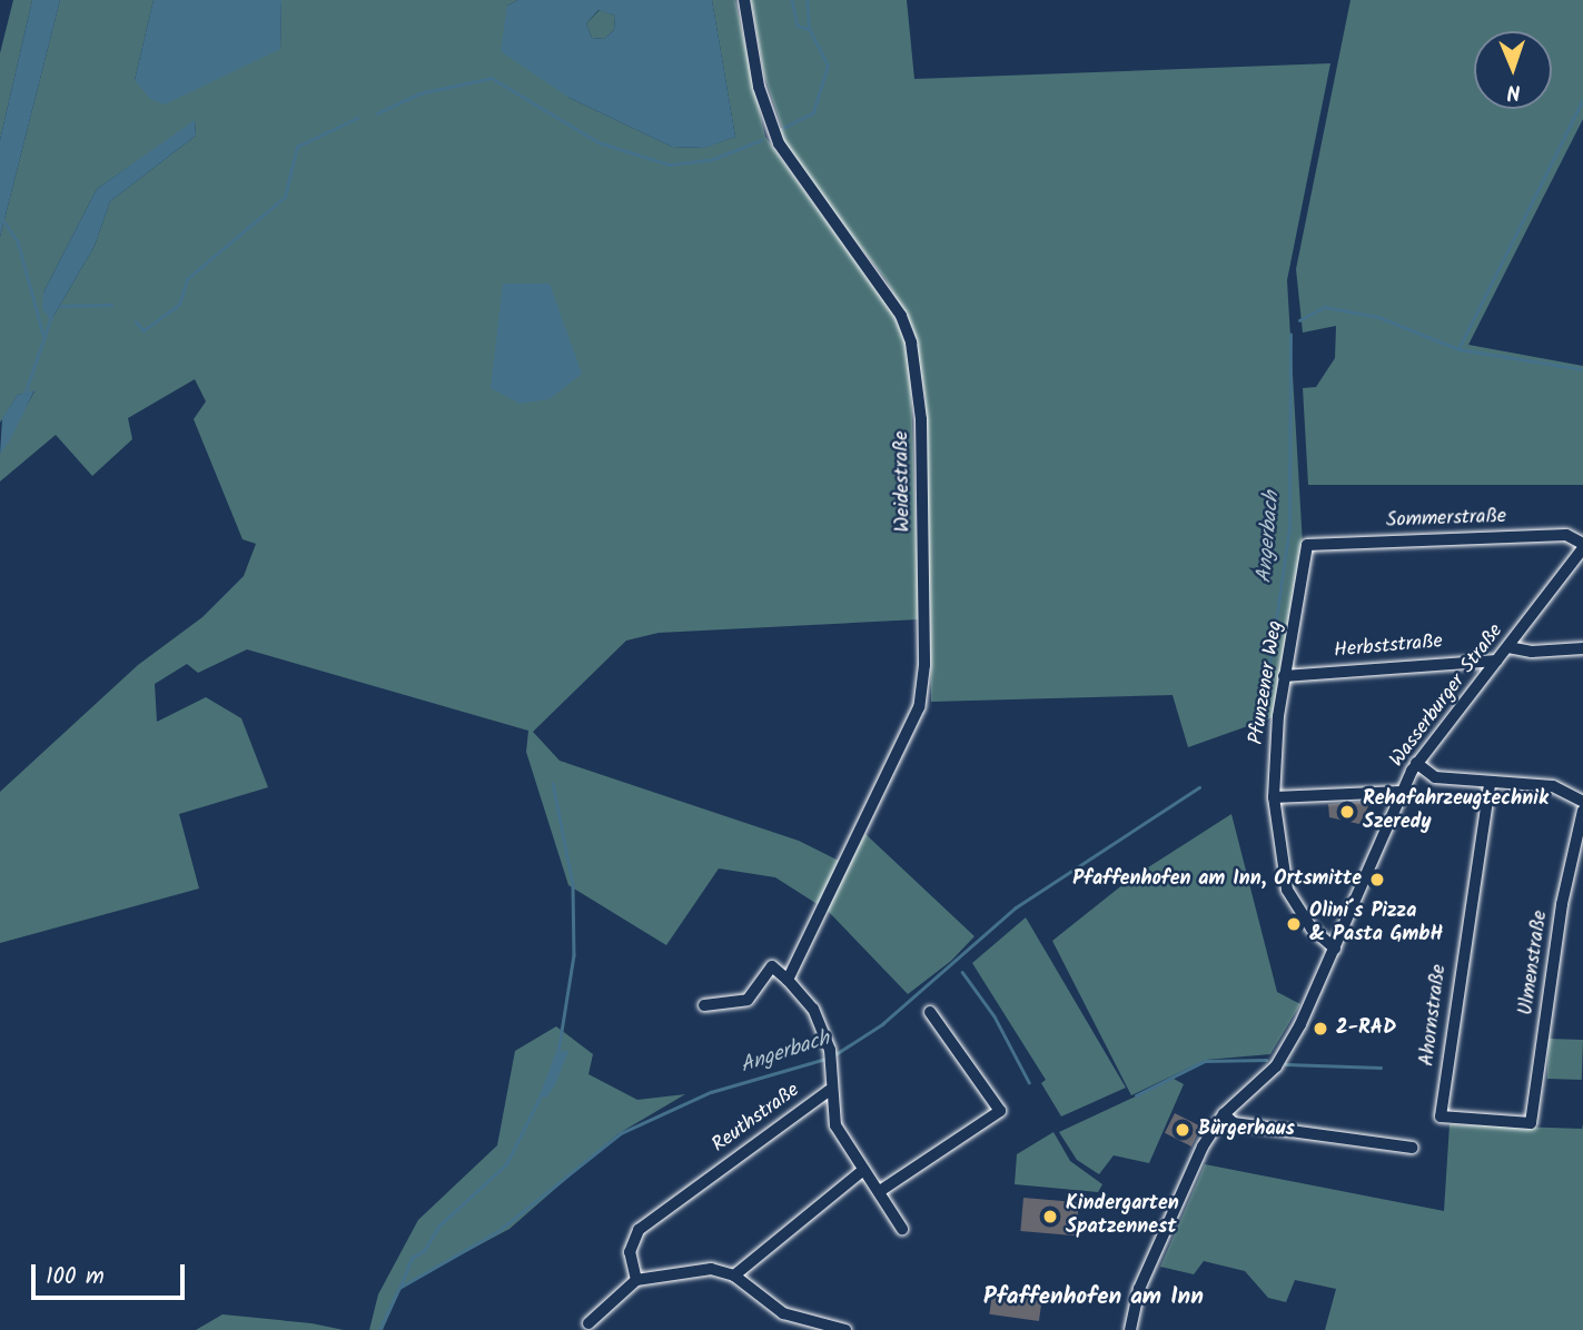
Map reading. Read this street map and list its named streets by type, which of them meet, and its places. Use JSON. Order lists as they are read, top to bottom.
{
  "streets": {
    "street": [
      "Weidestraße",
      "Sommerstraße",
      "Herbststraße",
      "Pfunzener Weg",
      "Wasserburger Straße",
      "Ulmenstraße",
      "Ahornstraße",
      "Reuthstraße"
    ]
  },
  "crossings": [
    ["Weidestraße", "Reuthstraße"],
    ["Sommerstraße", "Pfunzener Weg"],
    ["Sommerstraße", "Wasserburger Straße"],
    ["Herbststraße", "Pfunzener Weg"],
    ["Herbststraße", "Wasserburger Straße"],
    ["Pfunzener Weg", "Wasserburger Straße"],
    ["Ulmenstraße", "Ahornstraße"]
  ],
  "districts": ["Pfaffenhofen am Inn"],
  "water": ["Angerbach"],
  "places": [
    "Rehafahrzeugtechnik Szeredy",
    "Pfaffenhofen am Inn, Ortsmitte",
    "Olini´s Pizza & Pasta GmbH",
    "2-RAD",
    "Bürgerhaus",
    "Kindergarten Spatzennest"
  ],
  "scale_bar": "100 m",
  "north": "bottom"
}
